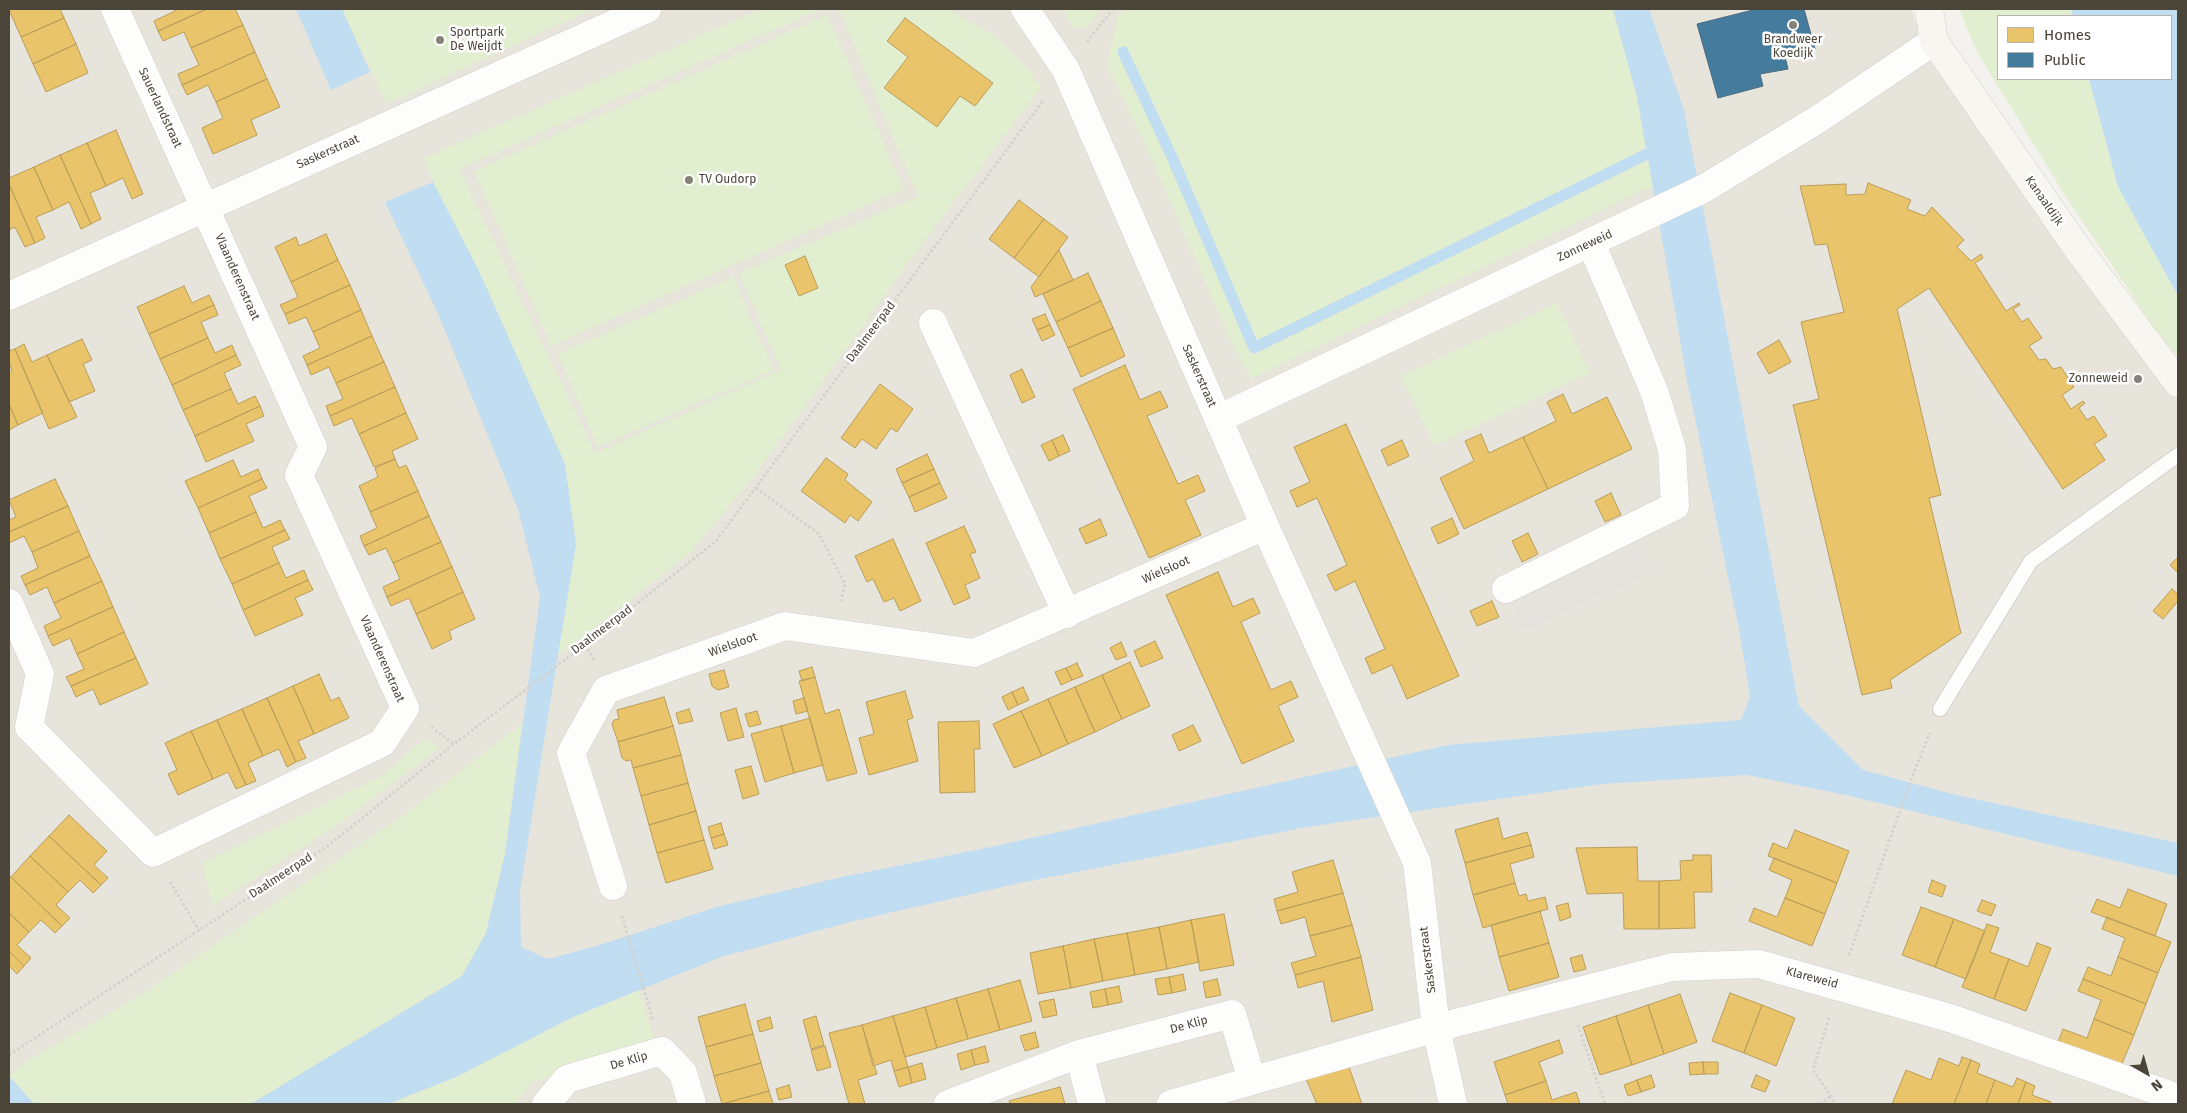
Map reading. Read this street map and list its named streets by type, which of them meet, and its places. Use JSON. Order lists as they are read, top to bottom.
{
  "streets": {
    "street": [
      "Sauerlandstraat",
      "Saskerstraat",
      "Kanaaldijk",
      "Zonneweid",
      "Vlaanderenstraat",
      "Wielsloot",
      "Klareweid",
      "De Klip"
    ],
    "path": ["Daalmeerpad"]
  },
  "crossings": [
    ["Sauerlandstraat", "Saskerstraat"],
    ["Sauerlandstraat", "Vlaanderenstraat"],
    ["Saskerstraat", "Zonneweid"],
    ["Saskerstraat", "Vlaanderenstraat"],
    ["Saskerstraat", "Daalmeerpad"],
    ["Saskerstraat", "Wielsloot"],
    ["Saskerstraat", "Klareweid"],
    ["Kanaaldijk", "Zonneweid"]
  ],
  "places": [
    "Brandweer Koedijk",
    "Sportpark De Weijdt",
    "TV Oudorp",
    "Zonneweid"
  ],
  "legend": ["Homes", "Public"],
  "north": "bottom right"
}
